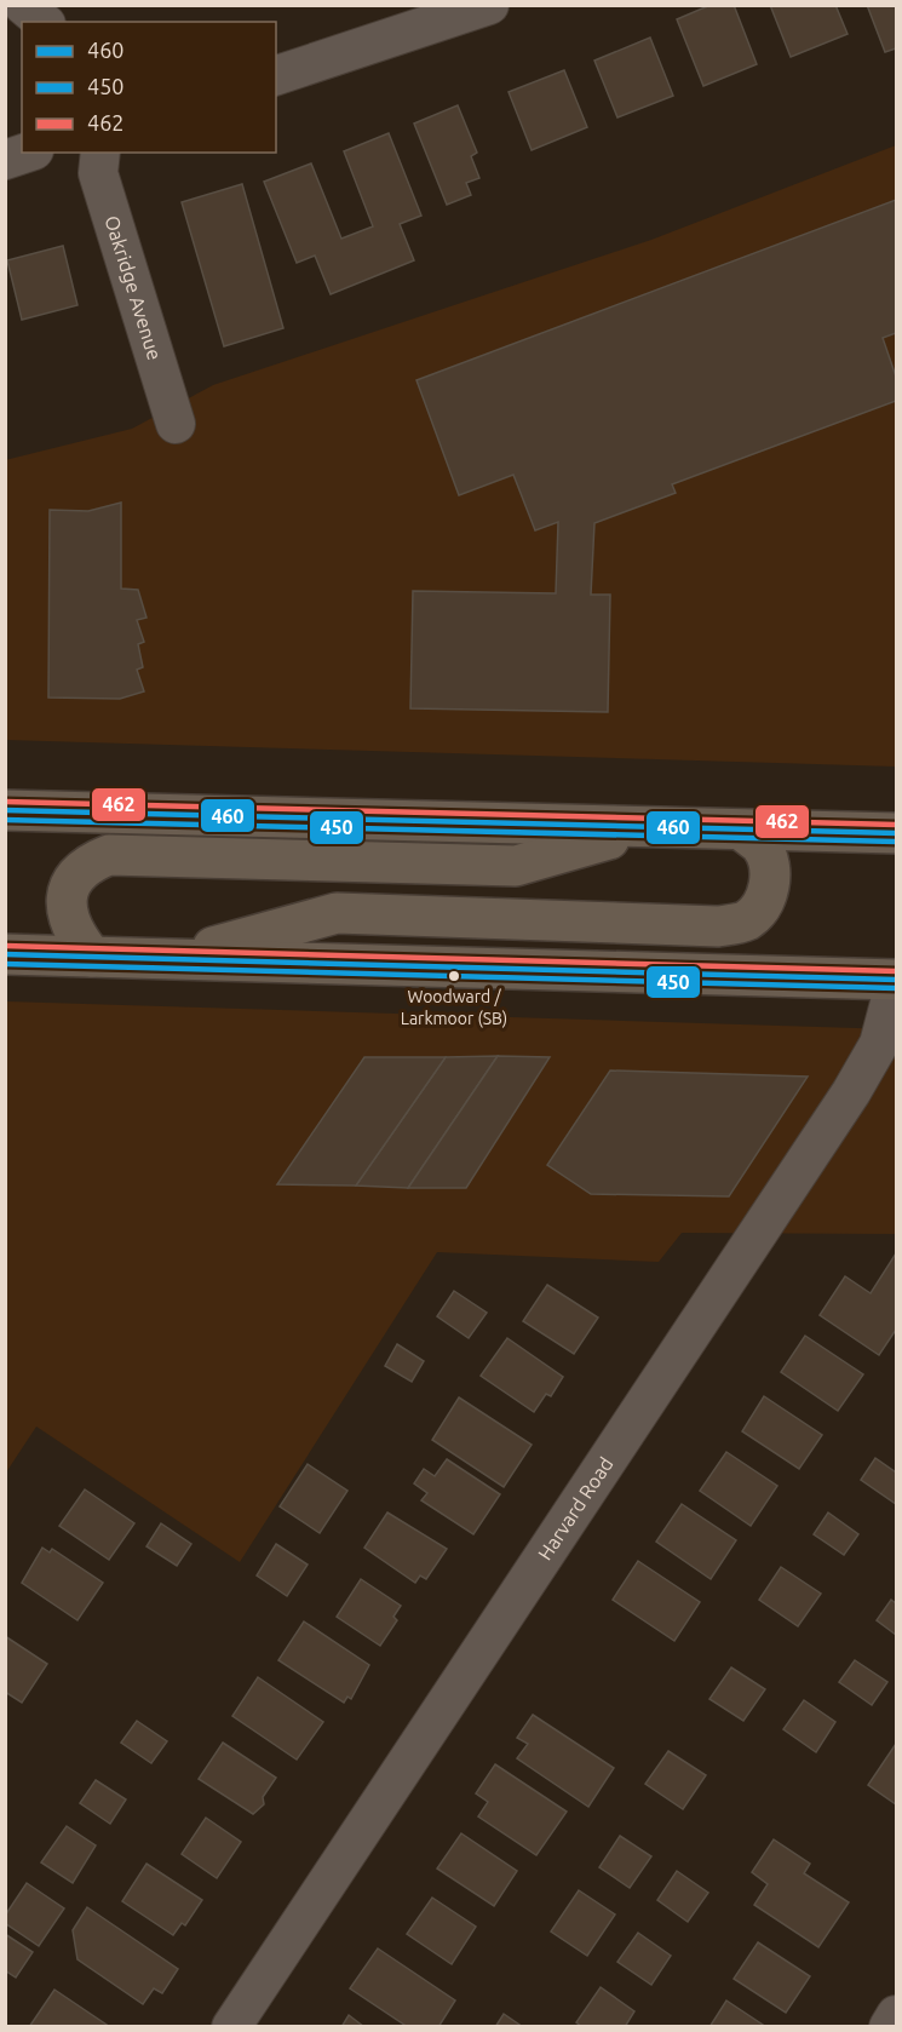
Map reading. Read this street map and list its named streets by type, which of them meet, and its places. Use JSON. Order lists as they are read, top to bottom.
{
  "streets": {
    "street": ["Oakridge Avenue", "Harvard Road"]
  },
  "places": ["Woodward / Larkmoor (SB)"],
  "lines": ["transit line 462", "transit line 460", "transit line 450"],
  "legend": ["460", "450", "462"]
}
